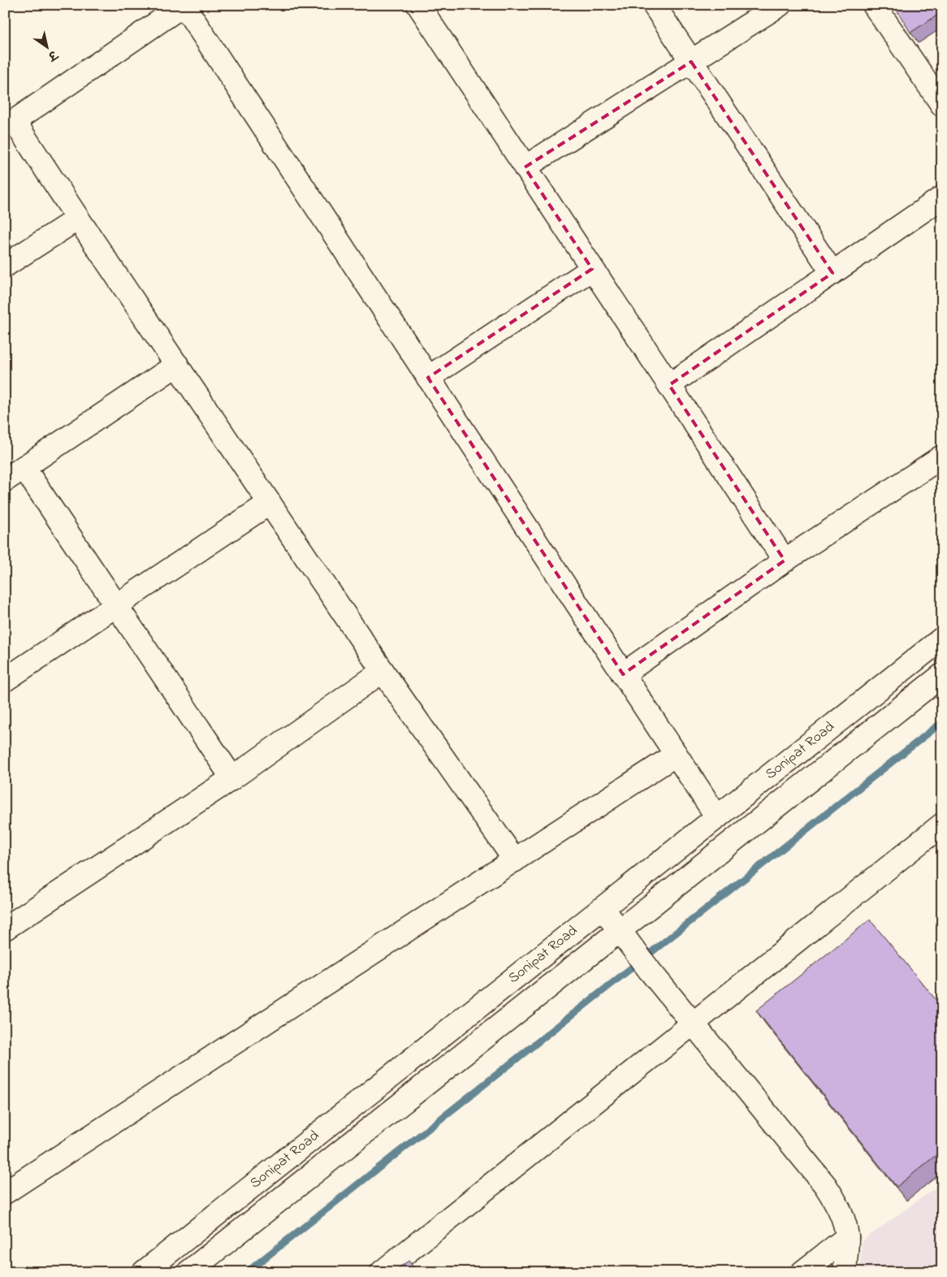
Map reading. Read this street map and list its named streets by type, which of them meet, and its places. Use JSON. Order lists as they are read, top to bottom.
{
  "streets": {
    "street": ["Sonipat Road"]
  },
  "north": "bottom right"
}
